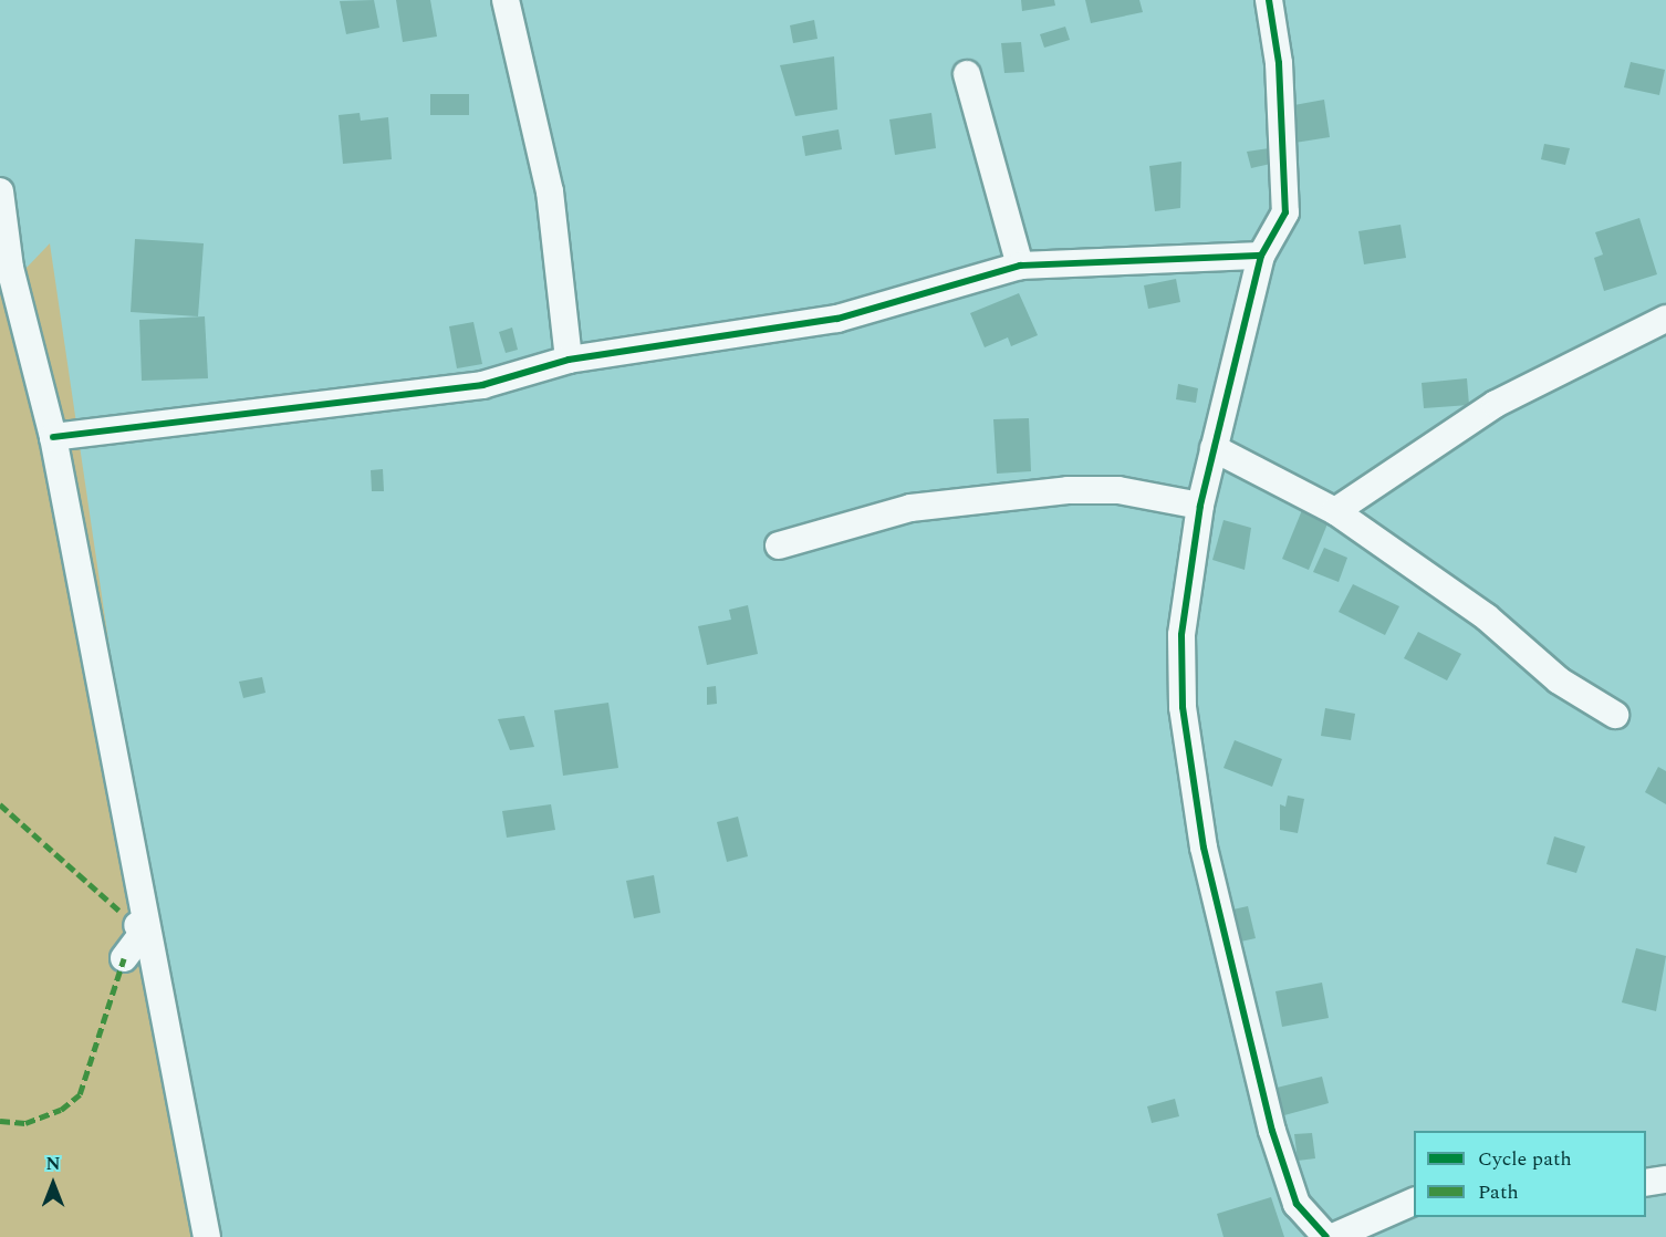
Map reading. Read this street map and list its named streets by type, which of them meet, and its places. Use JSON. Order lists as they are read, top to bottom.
{
  "legend": ["Cycle path", "Path"],
  "north": "top"
}
